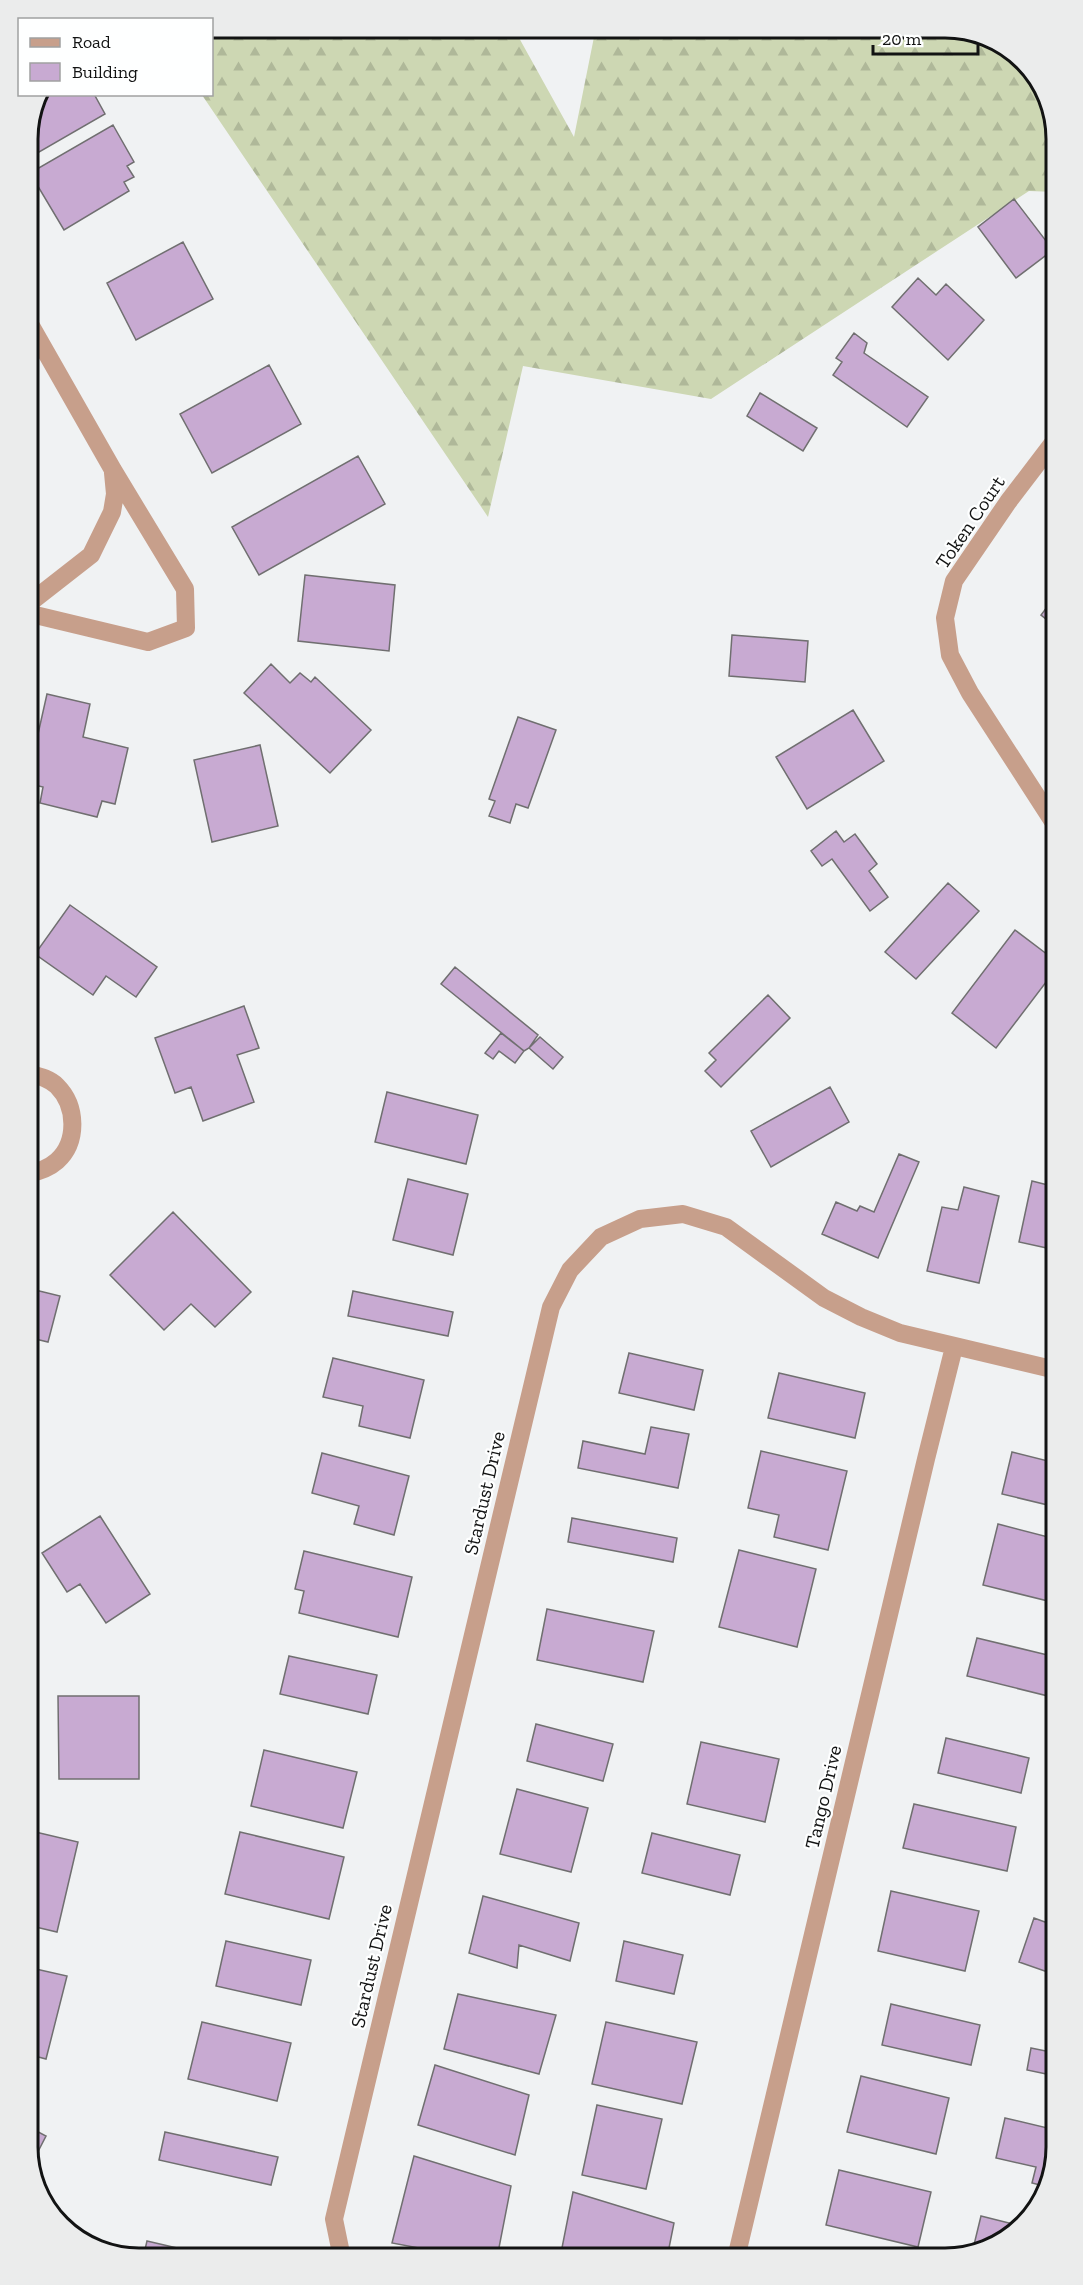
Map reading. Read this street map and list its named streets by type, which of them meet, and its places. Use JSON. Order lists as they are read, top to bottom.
{
  "streets": {
    "street": ["Token Court", "Stardust Drive", "Tango Drive"]
  },
  "crossings": [
    ["Stardust Drive", "Tango Drive"]
  ],
  "legend": ["Road", "Building"],
  "scale_bar": "20 m"
}
